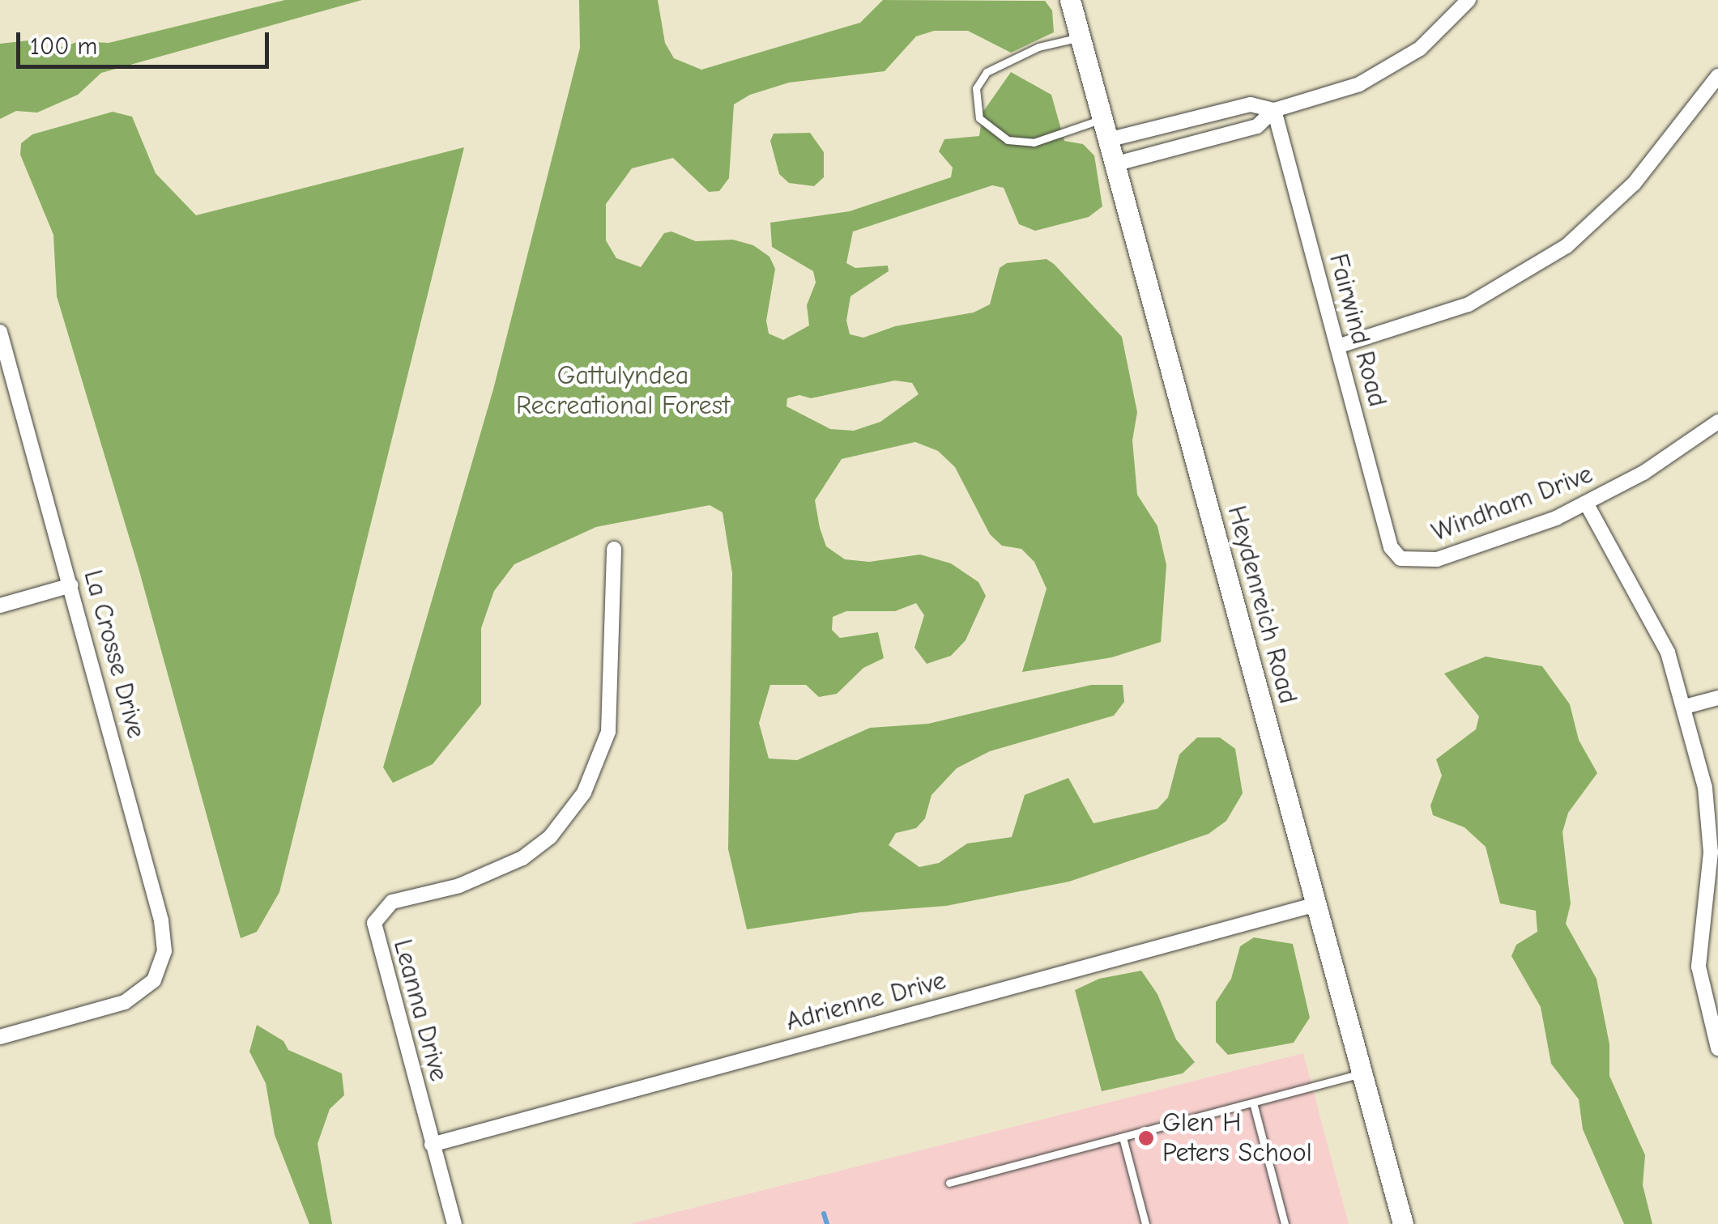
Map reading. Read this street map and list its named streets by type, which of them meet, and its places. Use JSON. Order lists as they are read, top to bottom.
{
  "streets": {
    "street": [
      "Fairwind Road",
      "Windham Drive",
      "Heydenreich Road",
      "La Crosse Drive",
      "Adrienne Drive",
      "Leanna Drive"
    ]
  },
  "crossings": [
    ["Fairwind Road", "Windham Drive"],
    ["Heydenreich Road", "Adrienne Drive"],
    ["Adrienne Drive", "Leanna Drive"]
  ],
  "parks": ["Gattulyndea Recreational Forest"],
  "places": ["Glen H Peters School"],
  "scale_bar": "100 m"
}
